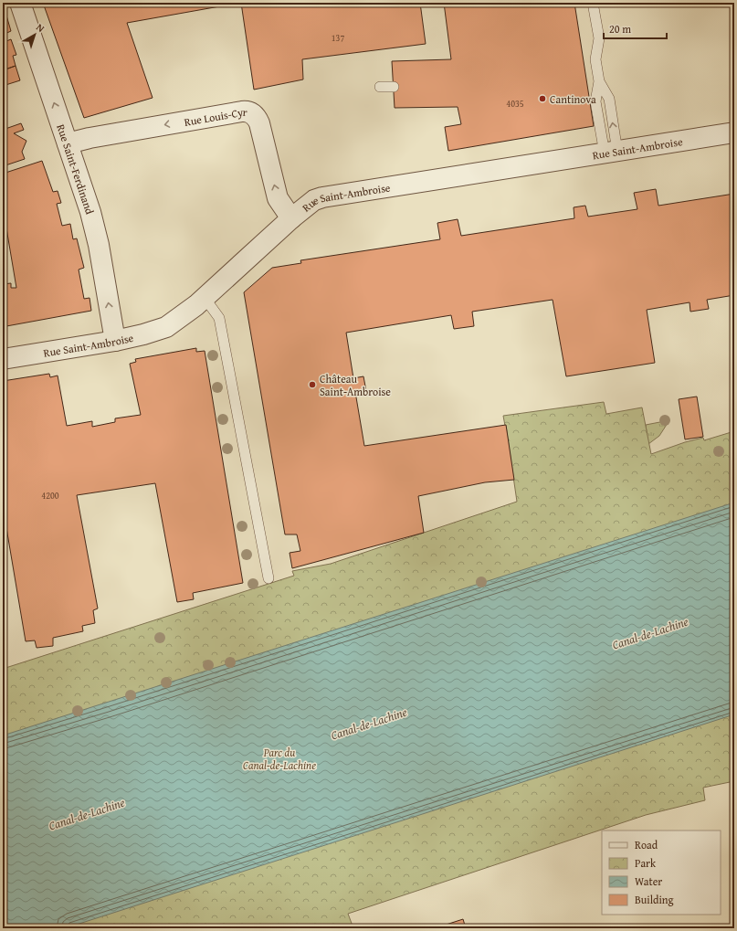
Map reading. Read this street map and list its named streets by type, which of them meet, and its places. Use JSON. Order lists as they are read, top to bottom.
{
  "streets": {
    "street": ["Rue Louis-Cyr", "Rue Saint-Ambroise", "Rue Saint-Ferdinand"]
  },
  "crossings": [
    ["Rue Louis-Cyr", "Rue Saint-Ambroise"],
    ["Rue Louis-Cyr", "Rue Saint-Ferdinand"],
    ["Rue Saint-Ambroise", "Rue Saint-Ferdinand"]
  ],
  "one_way": ["Rue Saint-Ferdinand"],
  "water": ["Canal-de-Lachine"],
  "parks": ["Parc du Canal-de-Lachine"],
  "places": ["Cantinova", "Château Saint-Ambroise"],
  "house_numbers": ["137", "4035", "4200"],
  "legend": [
    "Road",
    "Park",
    "Water",
    "Building"
  ],
  "scale_bar": "20 m",
  "north": "top right"
}
